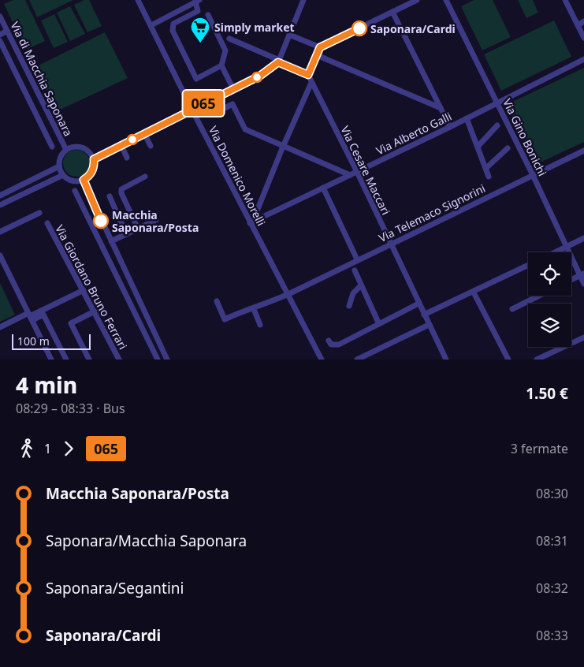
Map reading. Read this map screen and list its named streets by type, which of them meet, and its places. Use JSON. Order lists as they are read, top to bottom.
{
  "streets": {
    "street": [
      "Via di Macchia Saponara",
      "Via Alberto Galli",
      "Via Gino Bonichi",
      "Via Cesare Maccari",
      "Via Domenico Morelli",
      "Via Telemaco Signorini",
      "Via Giordano Bruno Ferrari"
    ]
  },
  "crossings": [
    ["Via Alberto Galli", "Via Gino Bonichi"],
    ["Via Alberto Galli", "Via Cesare Maccari"],
    ["Via Alberto Galli", "Via Domenico Morelli"],
    ["Via Gino Bonichi", "Via Telemaco Signorini"],
    ["Via Cesare Maccari", "Via Telemaco Signorini"],
    ["Via Domenico Morelli", "Via Telemaco Signorini"]
  ],
  "places": {
    "other": ["Saponara/Cardi", "Macchia Saponara/Posta"],
    "supermarket": ["Simply market"]
  },
  "lines": ["bus line 065"],
  "scale_bar": "100 m",
  "page": {
    "on_map": "065",
    "scale": "100 m",
    "heading": ["4 min", "08:29 – 08:33 · Bus", "1.50 €"],
    "legs": ["1", "065", "3 fermate"],
    "list": [
      {
        "name": "Macchia Saponara/Posta",
        "value": "08:30"
      },
      {
        "name": "Saponara/Macchia Saponara",
        "value": "08:31"
      },
      {
        "name": "Saponara/Segantini",
        "value": "08:32"
      },
      {
        "name": "Saponara/Cardi",
        "value": "08:33"
      }
    ]
  }
}
